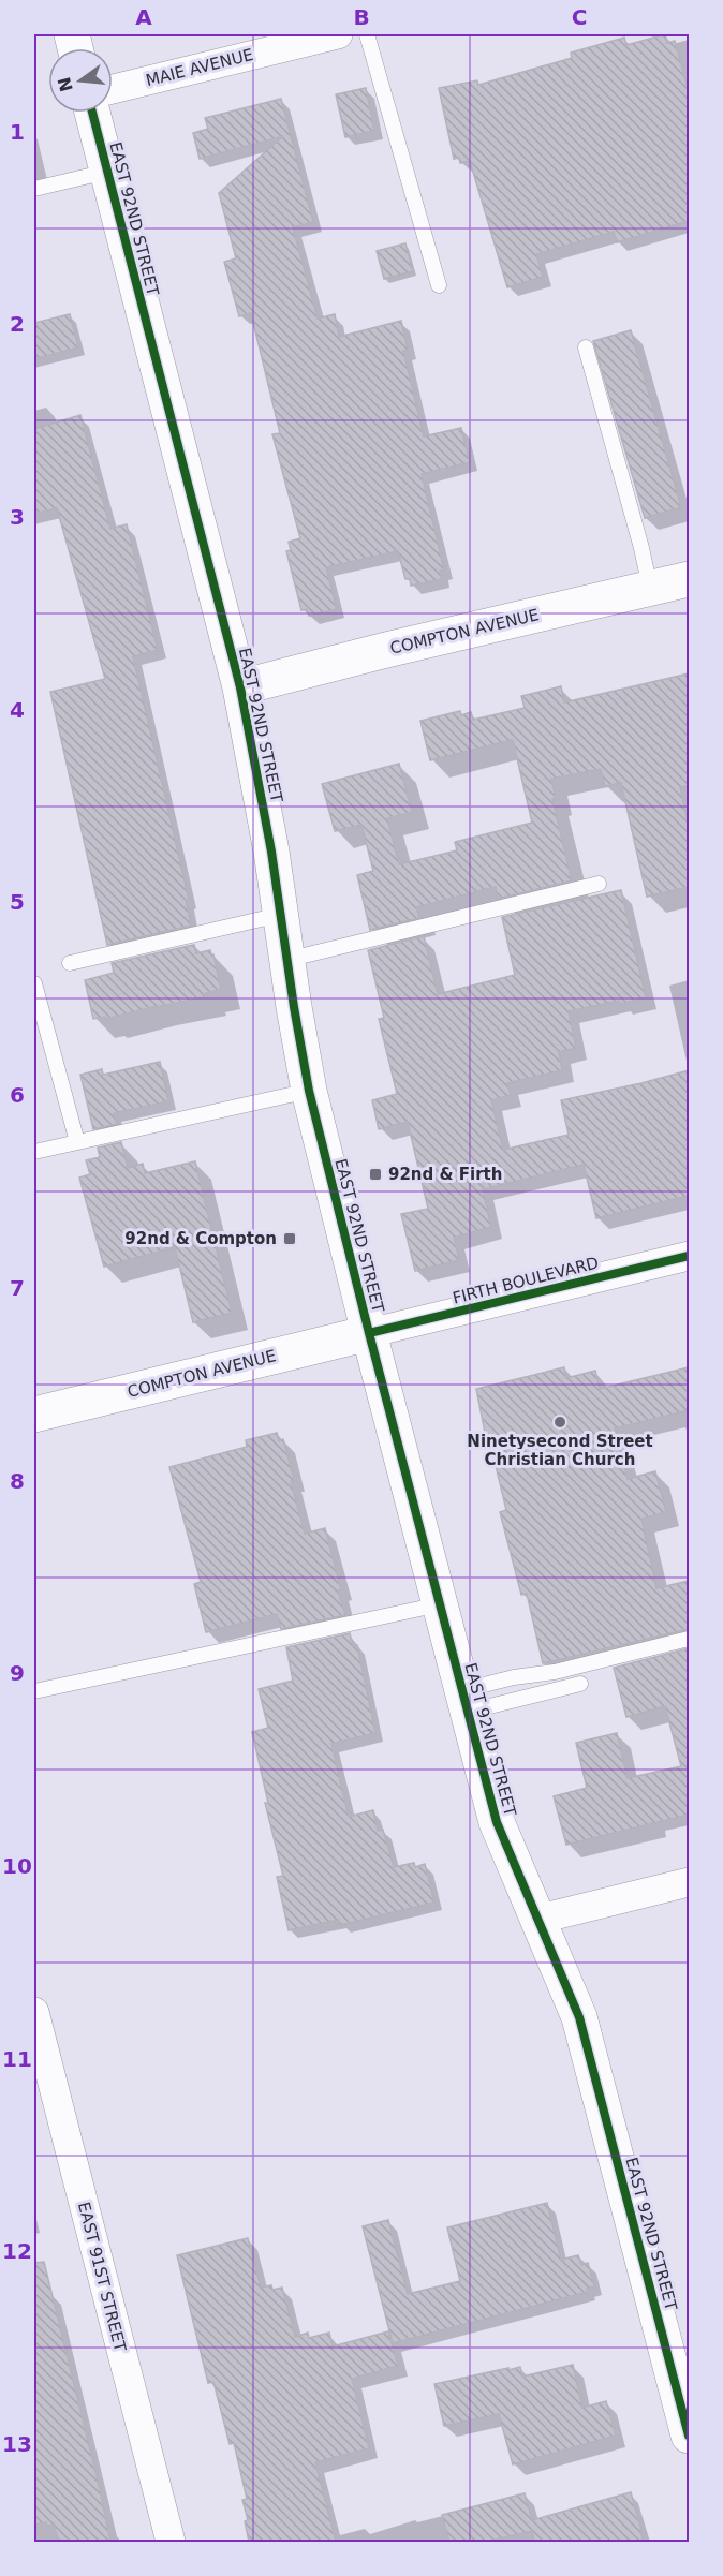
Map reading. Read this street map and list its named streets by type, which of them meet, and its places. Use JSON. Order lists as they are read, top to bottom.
{
  "streets": {
    "street": [
      "MAIE AVENUE",
      "EAST 92ND STREET",
      "COMPTON AVENUE",
      "FIRTH BOULEVARD",
      "EAST 91ST STREET"
    ]
  },
  "crossings": [
    ["EAST 92ND STREET", "COMPTON AVENUE"],
    ["EAST 92ND STREET", "FIRTH BOULEVARD"],
    ["COMPTON AVENUE", "FIRTH BOULEVARD"]
  ],
  "places": {
    "transit": ["92nd & Firth", "92nd & Compton"],
    "other": ["Ninetysecond Street Christian Church"]
  },
  "north": "left",
  "grid": {
    "columns": ["A", "B", "C"],
    "rows": [
      "1",
      "2",
      "3",
      "4",
      "5",
      "6",
      "7",
      "8",
      "9",
      "10",
      "11",
      "12",
      "13"
    ]
  }
}
